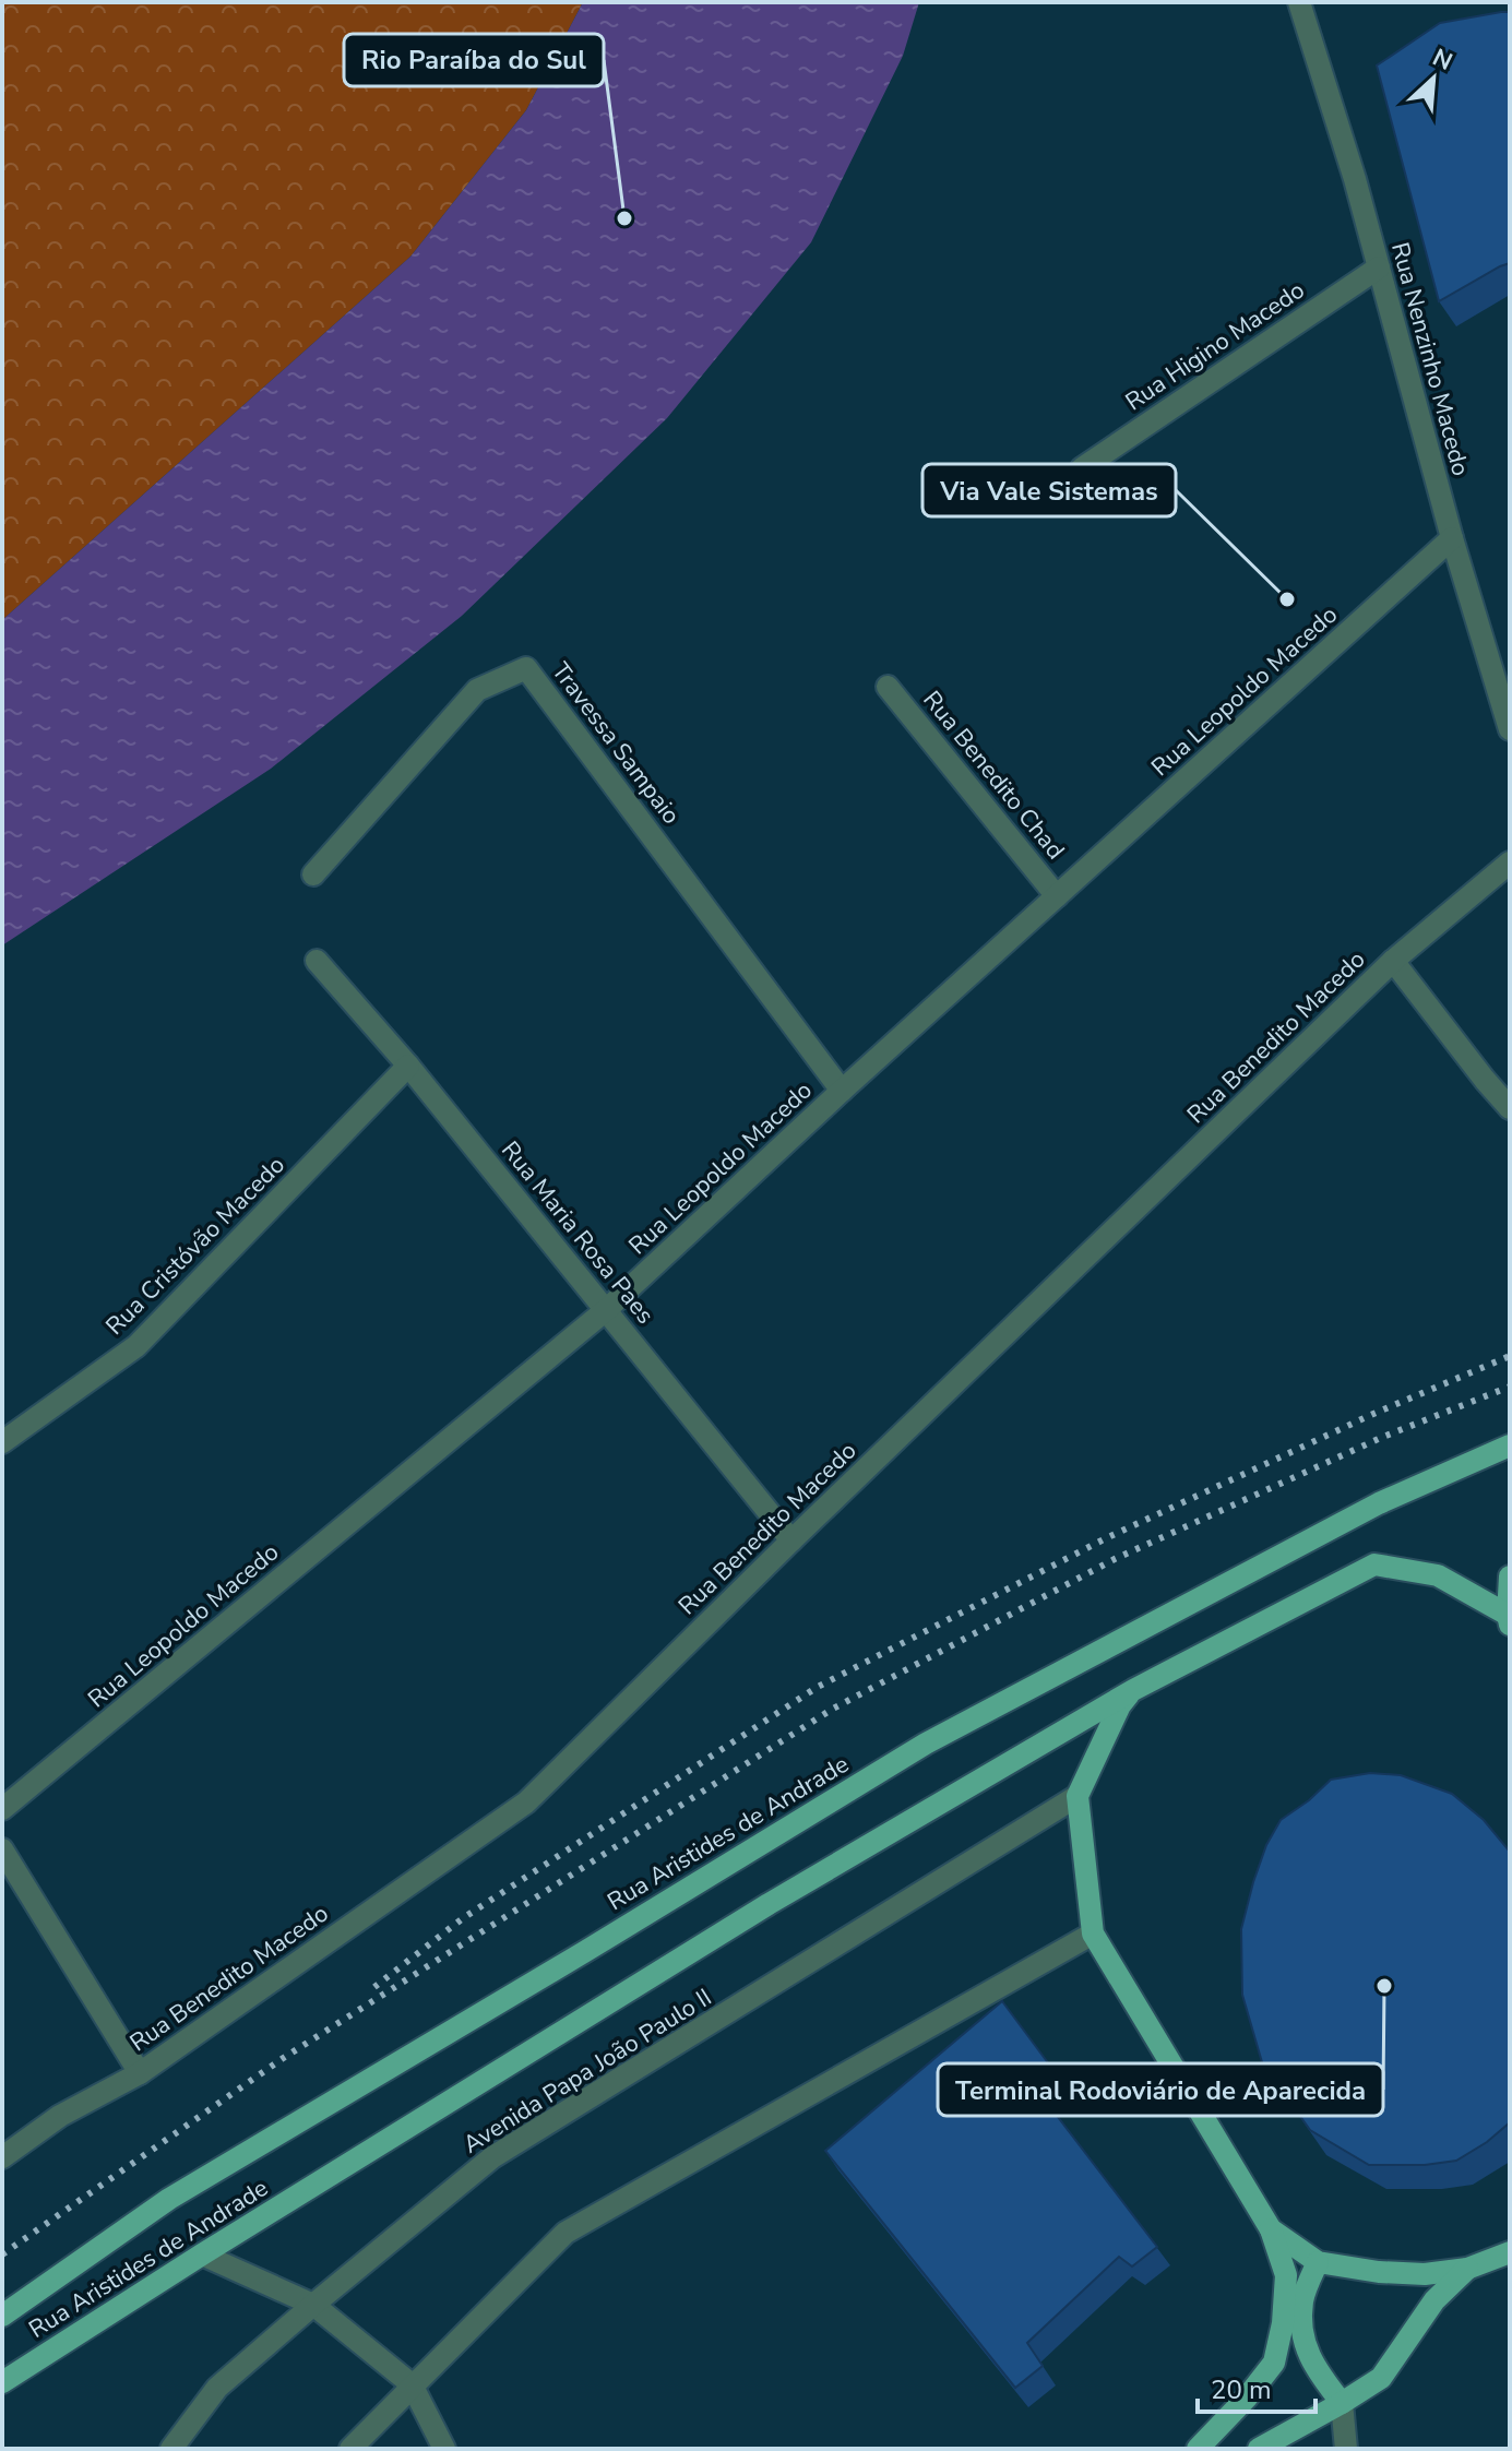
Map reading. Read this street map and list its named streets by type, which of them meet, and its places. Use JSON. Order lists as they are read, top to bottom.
{
  "streets": {
    "main road": ["Rua Aristides de Andrade"],
    "street": [
      "Rua Higino Macedo",
      "Rua Nenzinho Macedo",
      "Rua Leopoldo Macedo",
      "Travessa Sampaio",
      "Rua Benedito Chad",
      "Rua Benedito Macedo",
      "Rua Maria Rosa Paes",
      "Rua Cristóvão Macedo",
      "Avenida Papa João Paulo II"
    ]
  },
  "crossings": [
    ["Rua Higino Macedo", "Rua Nenzinho Macedo"],
    ["Rua Nenzinho Macedo", "Rua Leopoldo Macedo"],
    ["Rua Leopoldo Macedo", "Travessa Sampaio"],
    ["Rua Leopoldo Macedo", "Rua Benedito Chad"],
    ["Rua Leopoldo Macedo", "Rua Maria Rosa Paes"],
    ["Rua Benedito Macedo", "Rua Maria Rosa Paes"],
    ["Rua Maria Rosa Paes", "Rua Cristóvão Macedo"]
  ],
  "places": ["Rio Paraíba do Sul", "Via Vale Sistemas", "Terminal Rodoviário de Aparecida"],
  "scale_bar": "20 m",
  "north": "top right"
}
